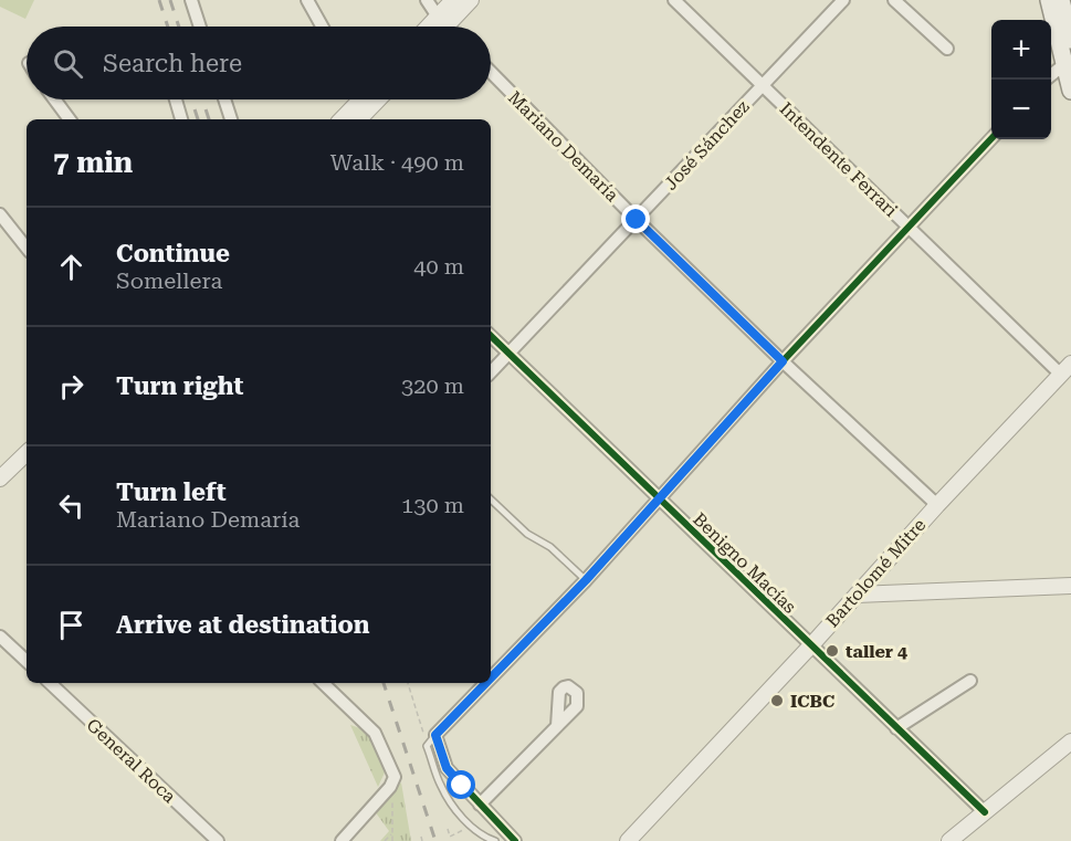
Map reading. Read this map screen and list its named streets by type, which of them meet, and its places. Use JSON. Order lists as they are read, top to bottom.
{
  "streets": {
    "street": [
      "José Sánchez",
      "Mariano Demaría",
      "Intendente Ferrari",
      "Benigno Macías",
      "Bartolomé Mitre",
      "General Roca"
    ]
  },
  "crossings": [
    ["José Sánchez", "Mariano Demaría"],
    ["José Sánchez", "Intendente Ferrari"],
    ["José Sánchez", "Benigno Macías"],
    ["Mariano Demaría", "Bartolomé Mitre"],
    ["Intendente Ferrari", "Bartolomé Mitre"],
    ["Benigno Macías", "Bartolomé Mitre"]
  ],
  "places": ["taller 4", "ICBC"],
  "page": {
    "map_buttons": ["+", "−"],
    "search": "Search here",
    "heading": ["7 min", "Walk · 490 m"],
    "list": [
      ["Continue", "Somellera", "40 m"],
      ["Turn right", "320 m"],
      ["Turn left", "Mariano Demaría", "130 m"],
      "Arrive at destination"
    ]
  }
}
